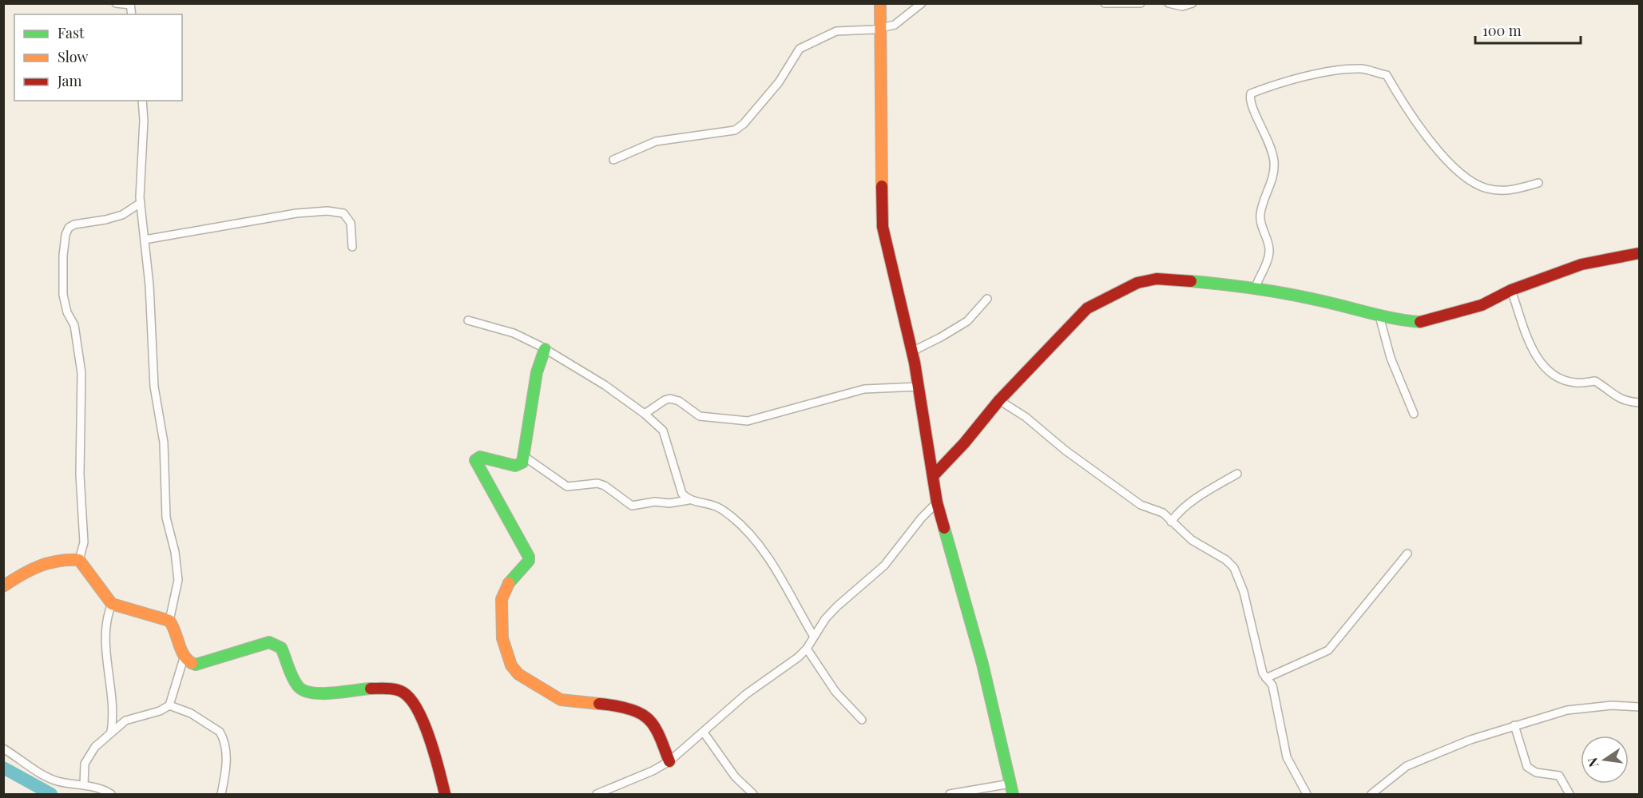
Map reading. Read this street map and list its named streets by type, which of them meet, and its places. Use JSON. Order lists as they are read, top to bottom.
{
  "legend": ["Fast", "Slow", "Jam"],
  "scale_bar": "100 m",
  "north": "left"
}
